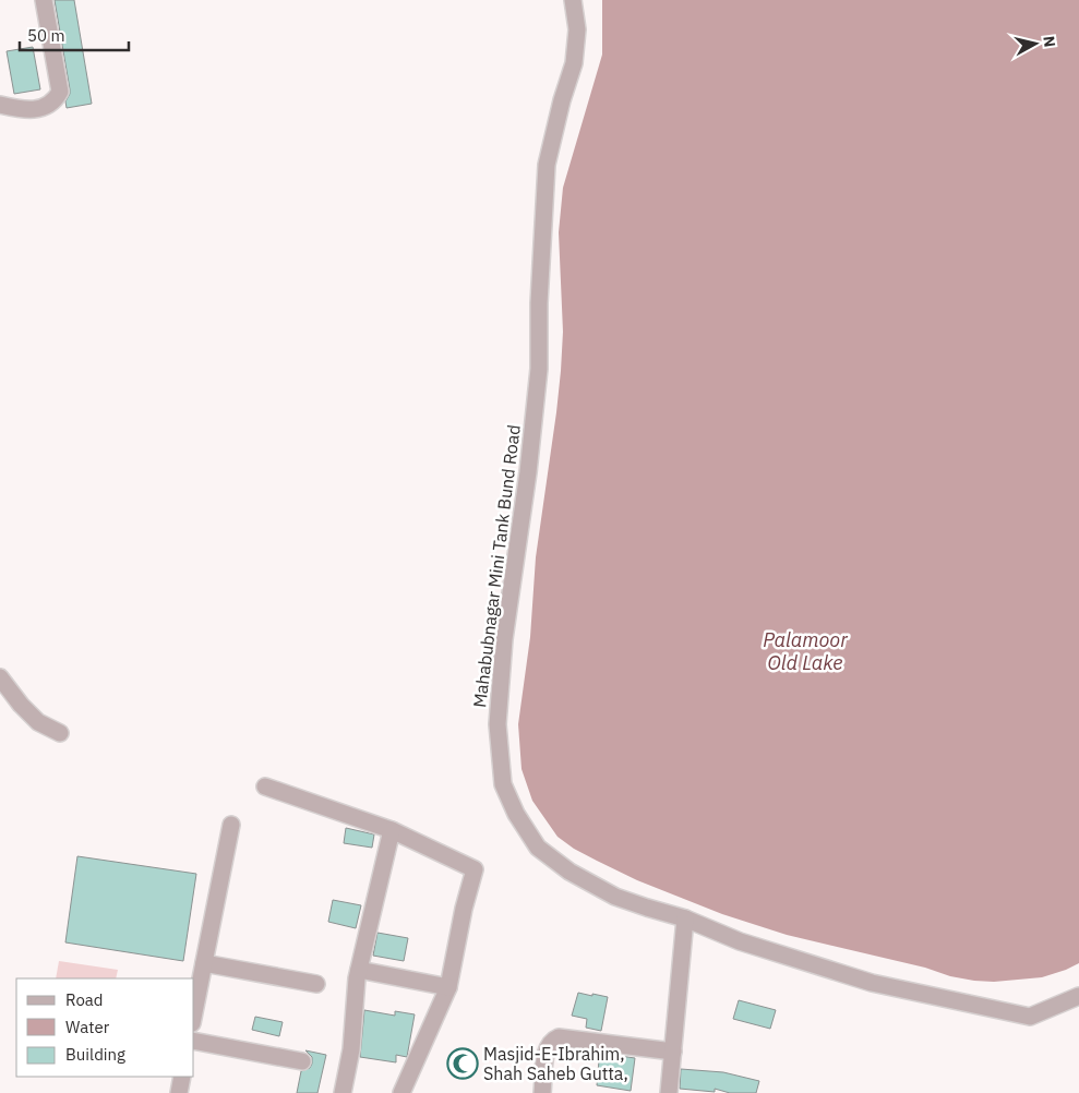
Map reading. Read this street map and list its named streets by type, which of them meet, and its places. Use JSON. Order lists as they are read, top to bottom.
{
  "streets": {
    "street": ["Mahabubnagar Mini Tank Bund Road"]
  },
  "water": ["Palamoor Old Lake"],
  "places": {
    "mosque": ["Masjid-E-Ibrahim, Shah Saheb Gutta,"]
  },
  "legend": ["Road", "Water", "Building"],
  "scale_bar": "50 m",
  "north": "right"
}
